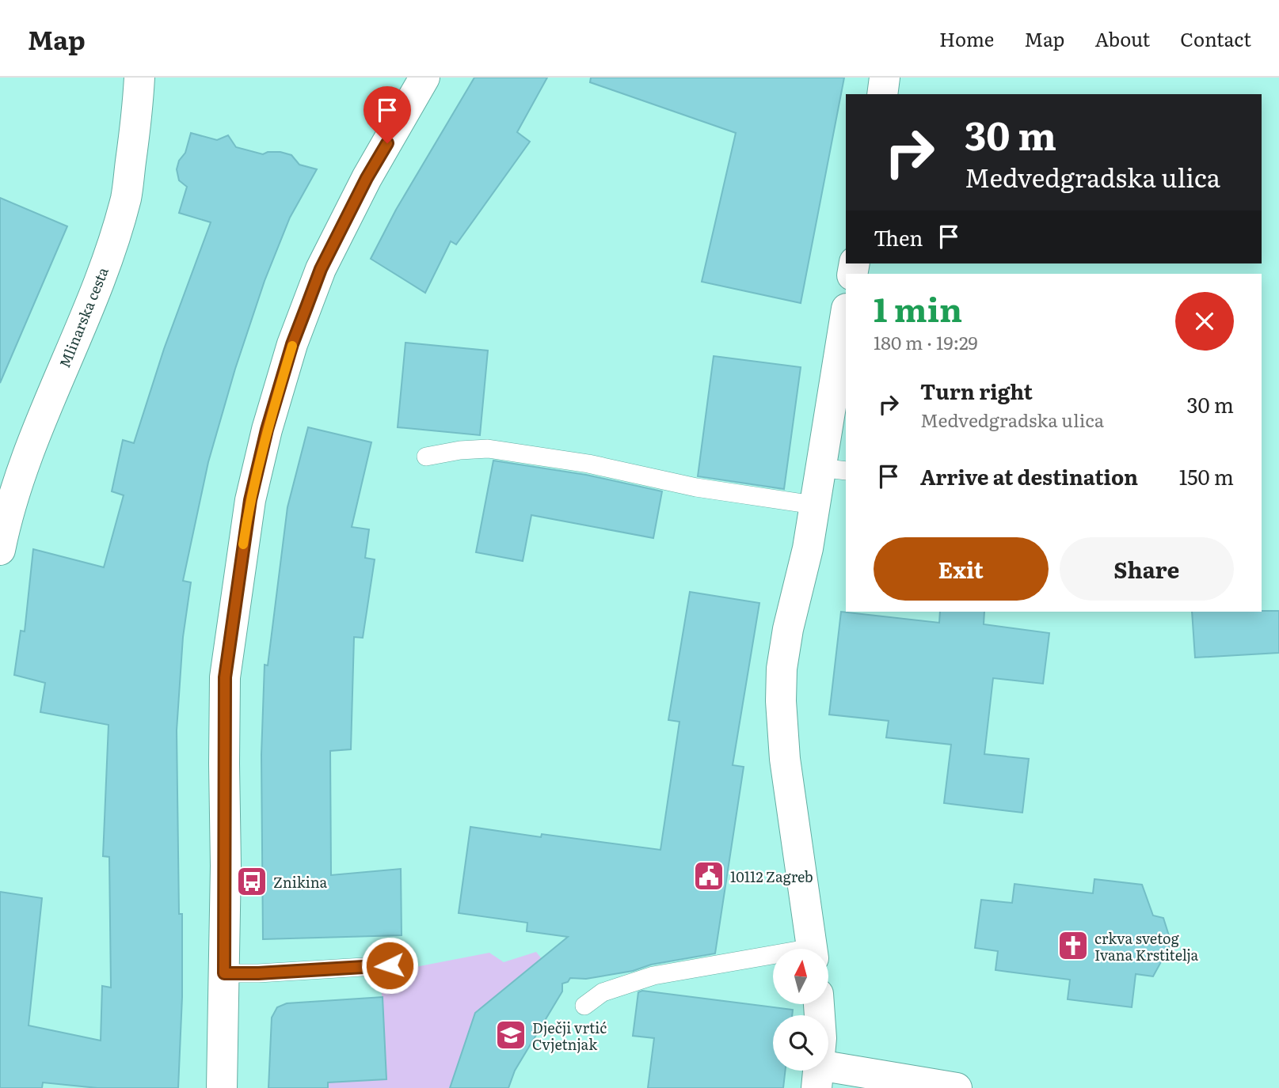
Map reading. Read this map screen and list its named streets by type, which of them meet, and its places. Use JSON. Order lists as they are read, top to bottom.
{
  "streets": {
    "street": ["Mlinarska cesta"]
  },
  "places": {
    "public building": ["10112 Zagreb"],
    "bus stop": ["Znikina"],
    "church": ["crkva svetog Ivana Krstitelja"],
    "school or university": ["Dječji vrtić Cvjetnjak"]
  },
  "north": "top",
  "page": {
    "header": "Map",
    "nav": [
      "Home",
      "Map",
      "About",
      "Contact"
    ],
    "turn": ["30 m", "Medvedgradska ulica"],
    "then": "Then",
    "heading": ["1 min", "180 m · 19:29"],
    "list": [
      {
        "name": "Turn right",
        "note": "Medvedgradska ulica",
        "value": "30 m"
      },
      {
        "name": "Arrive at destination",
        "value": "150 m"
      }
    ],
    "buttons": ["Exit", "Share"]
  }
}
